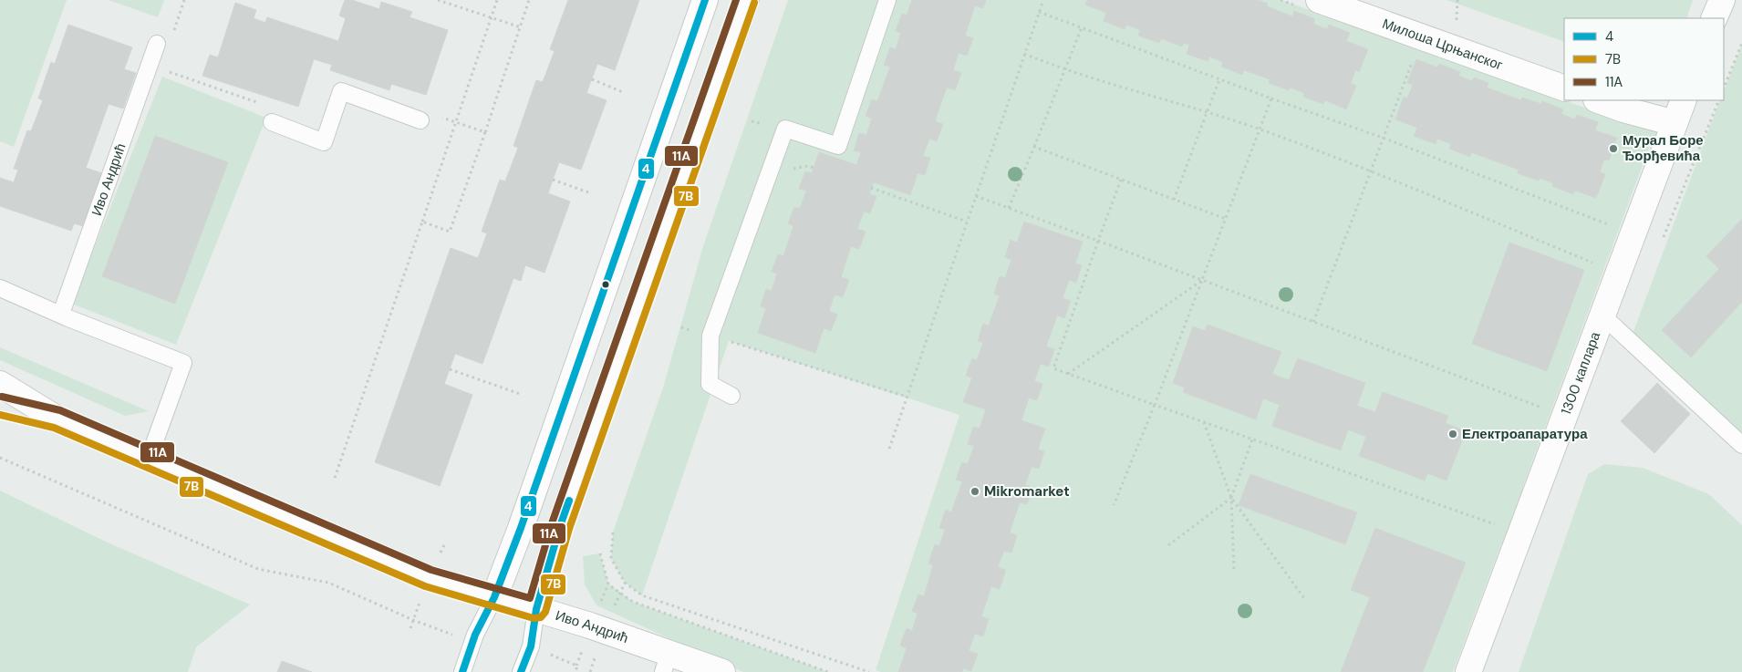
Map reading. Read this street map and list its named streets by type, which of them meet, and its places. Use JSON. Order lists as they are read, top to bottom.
{
  "streets": {
    "street": ["Милоша Црњанског", "Иво Андрић", "1300 каплара"]
  },
  "places": ["Мурал Боре Ђорђевића", "Електроапаратура", "Mikromarket"],
  "lines": ["transit line 4", "transit line 11A", "transit line 7B"],
  "legend": ["4", "7B", "11A"]
}
